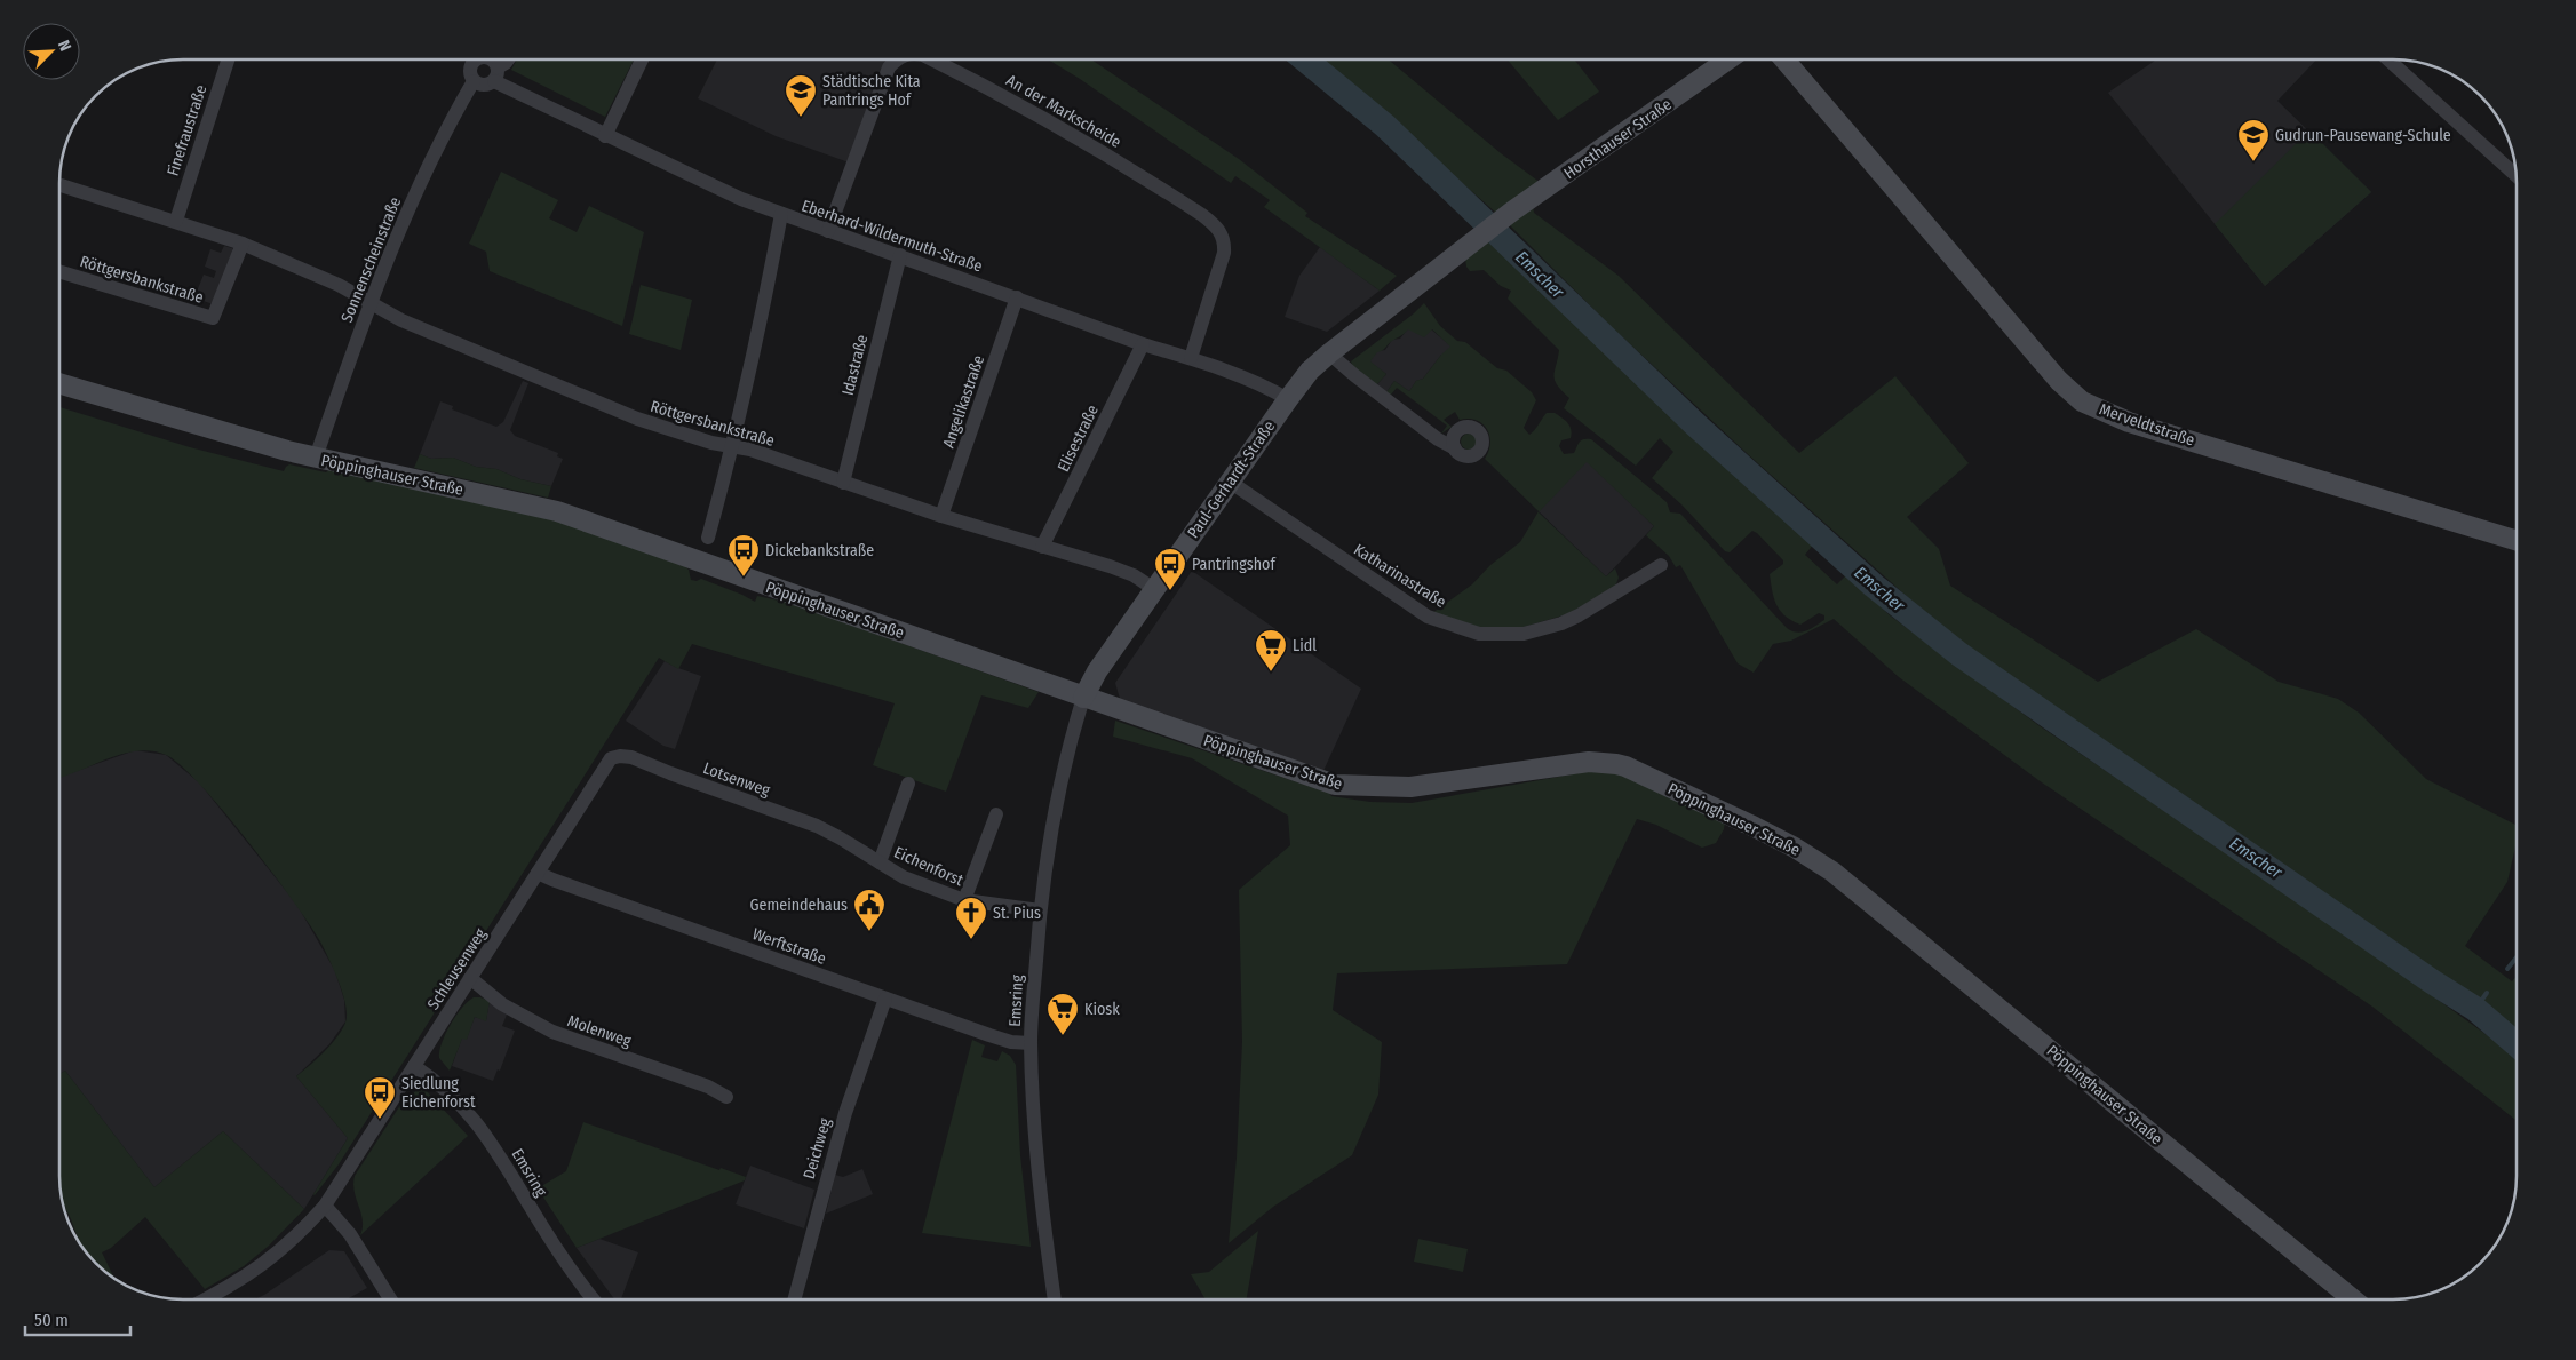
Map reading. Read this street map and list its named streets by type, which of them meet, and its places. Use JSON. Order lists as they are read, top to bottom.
{
  "streets": {
    "main road": [
      "Horsthauser Straße",
      "Merveldtstraße",
      "Pöppinghauser Straße",
      "Paul-Gerhardt-Straße"
    ],
    "street": [
      "An der Markscheide",
      "Finefraustraße",
      "Eberhard-Wildermuth-Straße",
      "Sonnenscheinstraße",
      "Röttgersbankstraße",
      "Idastraße",
      "Angelikastraße",
      "Elisestraße",
      "Katharinastraße",
      "Lotsenweg",
      "Eichenforst",
      "Werftstraße",
      "Schleusenweg",
      "Emsring",
      "Molenweg",
      "Deichweg"
    ]
  },
  "crossings": [
    ["An der Markscheide", "Eberhard-Wildermuth-Straße"],
    ["Finefraustraße", "Röttgersbankstraße"],
    ["Horsthauser Straße", "Paul-Gerhardt-Straße"],
    ["Eberhard-Wildermuth-Straße", "Idastraße"],
    ["Eberhard-Wildermuth-Straße", "Angelikastraße"],
    ["Eberhard-Wildermuth-Straße", "Elisestraße"],
    ["Eberhard-Wildermuth-Straße", "Paul-Gerhardt-Straße"],
    ["Sonnenscheinstraße", "Röttgersbankstraße"],
    ["Sonnenscheinstraße", "Pöppinghauser Straße"],
    ["Röttgersbankstraße", "Idastraße"],
    ["Röttgersbankstraße", "Angelikastraße"],
    ["Röttgersbankstraße", "Elisestraße"],
    ["Röttgersbankstraße", "Paul-Gerhardt-Straße"],
    ["Pöppinghauser Straße", "Paul-Gerhardt-Straße"],
    ["Pöppinghauser Straße", "Emsring"],
    ["Paul-Gerhardt-Straße", "Katharinastraße"],
    ["Paul-Gerhardt-Straße", "Emsring"],
    ["Lotsenweg", "Eichenforst"],
    ["Lotsenweg", "Schleusenweg"],
    ["Eichenforst", "Emsring"],
    ["Werftstraße", "Schleusenweg"],
    ["Werftstraße", "Emsring"],
    ["Werftstraße", "Deichweg"],
    ["Schleusenweg", "Emsring"],
    ["Schleusenweg", "Molenweg"]
  ],
  "water": ["Emscher"],
  "places": {
    "school or university": ["Städtische Kita Pantrings Hof", "Gudrun-Pausewang-Schule"],
    "bus stop": ["Dickebankstraße", "Pantringshof", "Siedlung Eichenforst"],
    "supermarket": ["Lidl", "Kiosk"],
    "public building": ["Gemeindehaus"],
    "church": ["St. Pius"]
  },
  "scale_bar": "50 m",
  "north": "top right"
}
